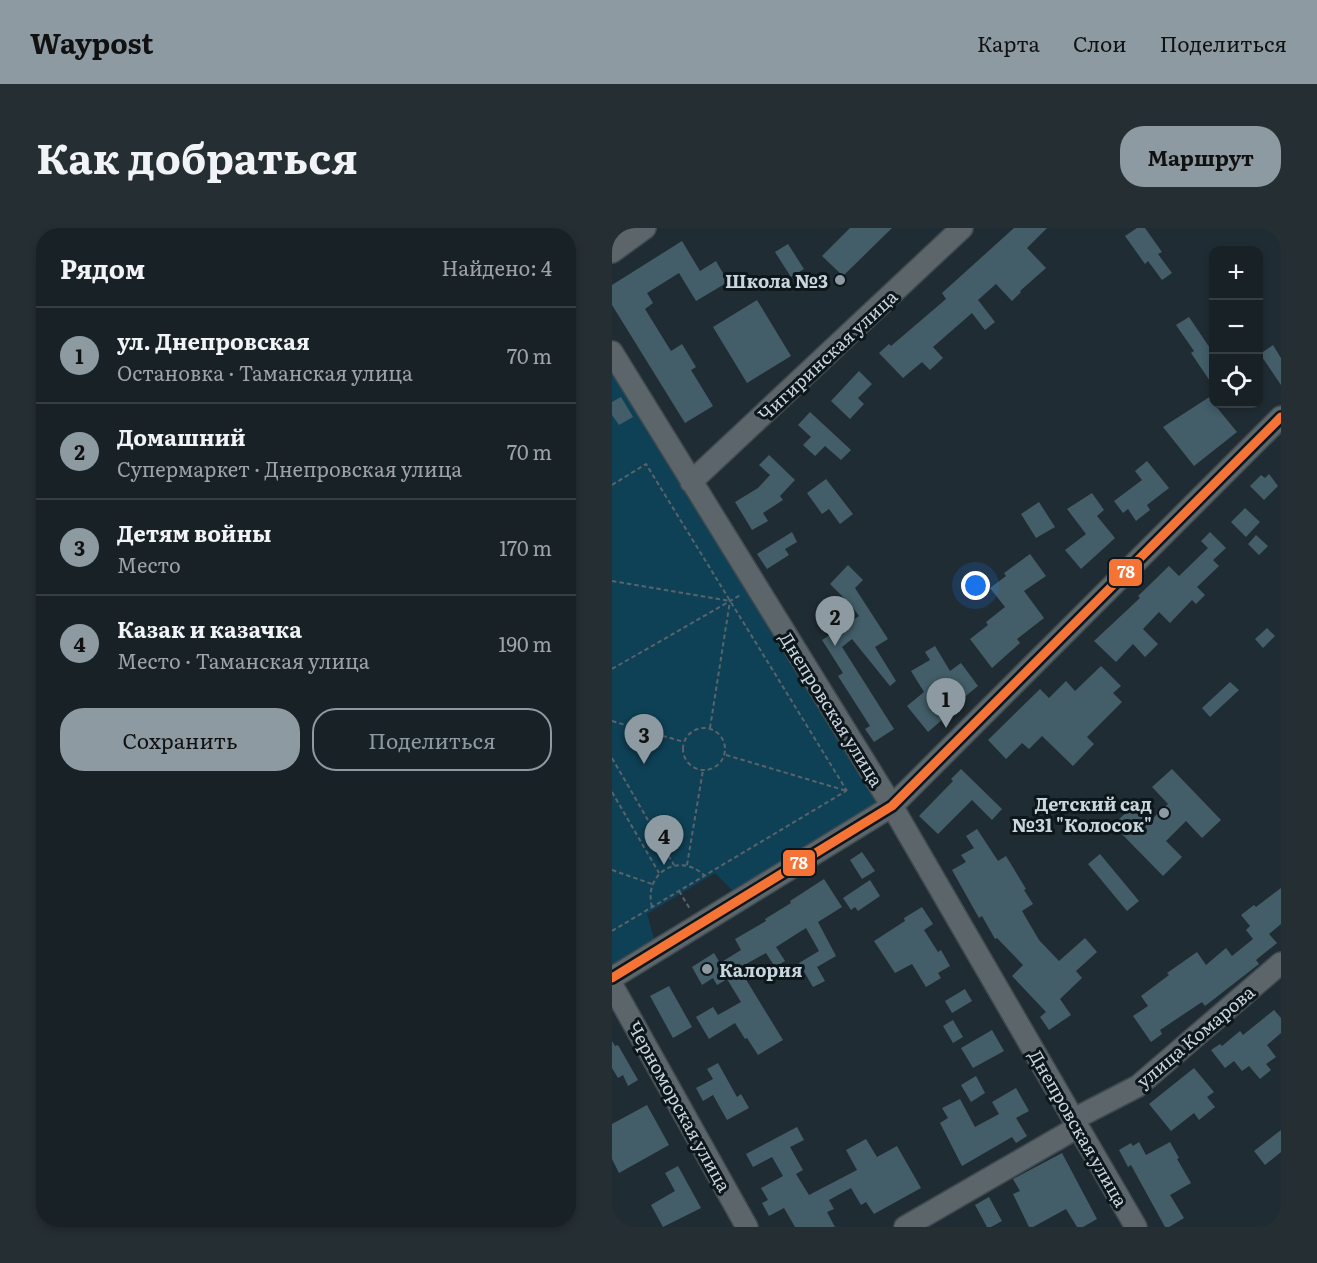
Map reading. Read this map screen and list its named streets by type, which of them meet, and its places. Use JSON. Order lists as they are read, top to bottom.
{
  "streets": {
    "street": [
      "Чигиринская улица",
      "Днепровская улица",
      "улица Комарова",
      "Черноморская улица"
    ]
  },
  "crossings": [
    ["Чигиринская улица", "Днепровская улица"],
    ["Днепровская улица", "улица Комарова"]
  ],
  "places": ["Школа №3", "Детский сад №31 \"Колосок\"", "Калория"],
  "lines": ["transit line 78"],
  "page": {
    "header": "Waypost",
    "nav": ["Карта", "Слои", "Поделиться"],
    "title": "Как добраться",
    "buttons": [
      "Маршрут",
      ["Сохранить", "Поделиться"]
    ],
    "heading": ["Рядом", "Найдено: 4"],
    "map_buttons": ["+", "−"],
    "list": [
      {
        "mark": "1",
        "name": "ул. Днепровская",
        "note": "Остановка · Таманская улица",
        "value": "70 m"
      },
      {
        "mark": "2",
        "name": "Домашний",
        "note": "Супермаркет · Днепровская улица",
        "value": "70 m"
      },
      {
        "mark": "3",
        "name": "Детям войны",
        "note": "Место",
        "value": "170 m"
      },
      {
        "mark": "4",
        "name": "Казак и казачка",
        "note": "Место · Таманская улица",
        "value": "190 m"
      }
    ],
    "pins": [
      "2",
      "1",
      "3",
      "4"
    ]
  }
}
